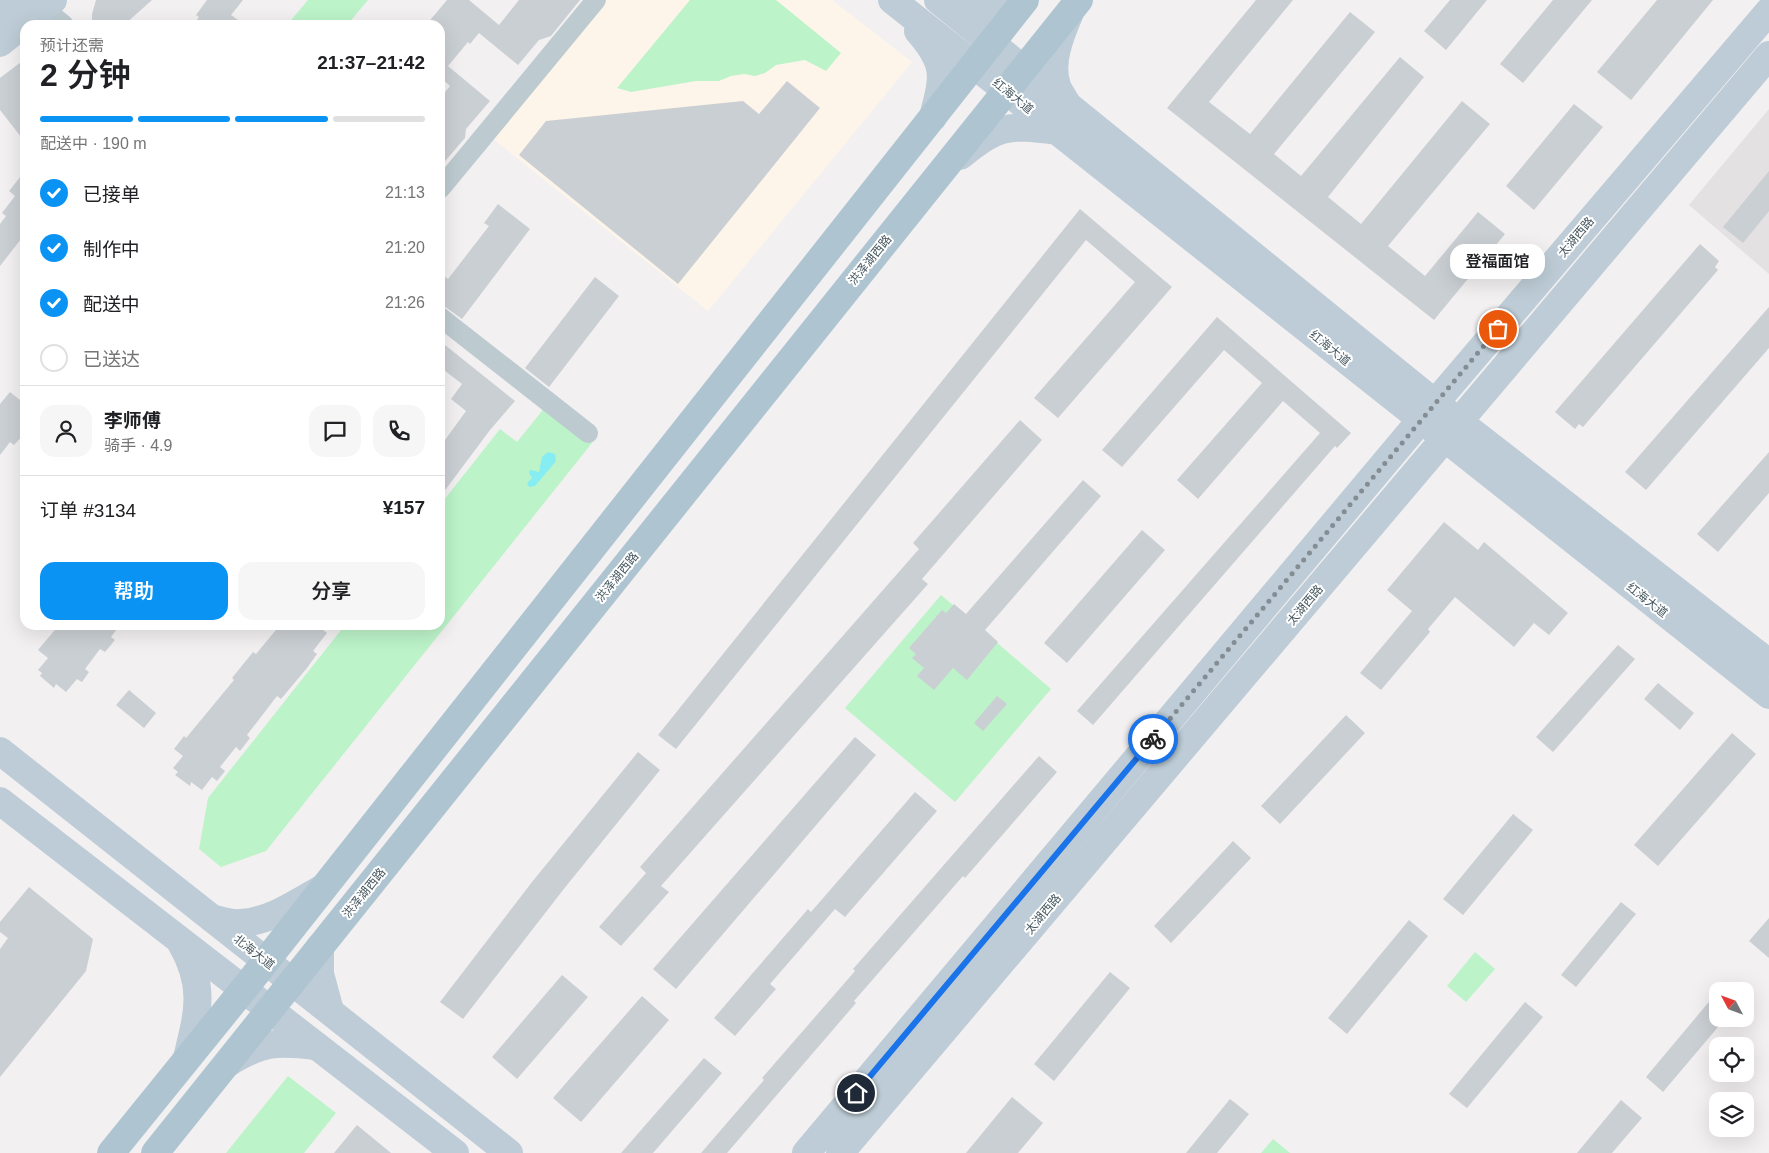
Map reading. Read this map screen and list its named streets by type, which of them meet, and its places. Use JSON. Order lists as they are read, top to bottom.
{
  "streets": {
    "main road": ["洪泽湖西路"],
    "street": ["红海大道", "太湖西路", "北海大道"]
  },
  "crossings": [
    ["红海大道", "太湖西路"],
    ["红海大道", "洪泽湖西路"],
    ["洪泽湖西路", "北海大道"]
  ],
  "places": ["登福面馆"],
  "north": "top left",
  "page": {
    "heading": ["2 分钟", "预计还需", "21:37–21:42"],
    "panel": [
      "李师傅",
      "骑手 · 4.9",
      "订单 #3134",
      "¥157"
    ],
    "bar": "配送中 · 190 m",
    "list": [
      ["已接单", "21:13"],
      ["制作中", "21:20"],
      ["配送中", "21:26"],
      "已送达"
    ],
    "bubble": "登福面馆",
    "buttons": ["帮助", "分享"]
  }
}
